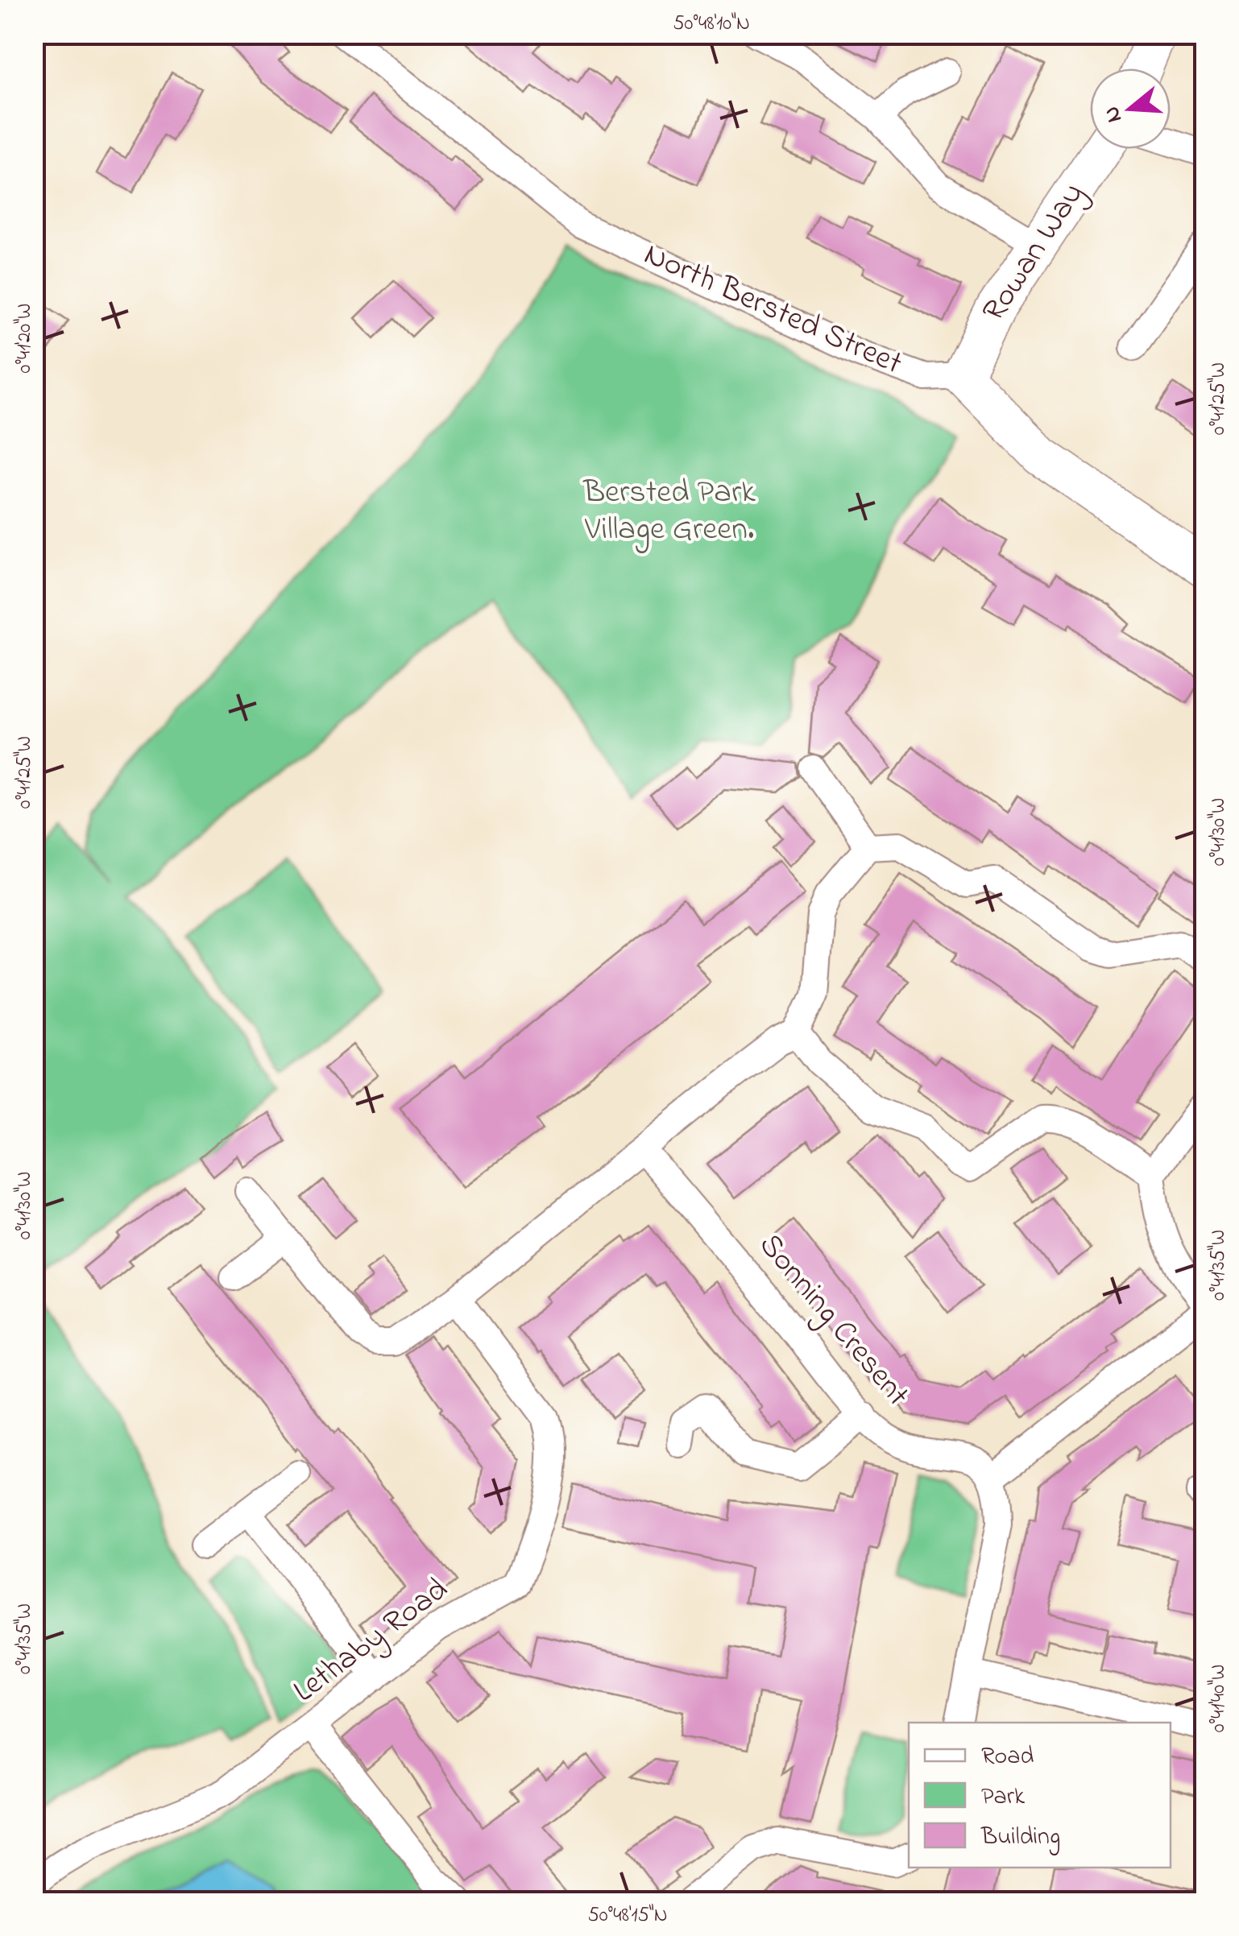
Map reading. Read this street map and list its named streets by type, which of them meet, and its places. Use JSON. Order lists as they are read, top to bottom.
{
  "streets": {
    "street": [
      "Rowan Way",
      "North Bersted Street",
      "Sonning Cresent",
      "Lethaby Road"
    ]
  },
  "crossings": [
    ["Rowan Way", "North Bersted Street"]
  ],
  "parks": ["Bersted Park Village Green."],
  "legend": ["Road", "Park", "Building"],
  "north": "left",
  "coordinates": [
    "50°48'10\"N",
    "0°41'20\"W",
    "0°41'25\"W",
    "0°41'30\"W",
    "0°41'35\"W",
    "0°41'40\"W",
    "50°48'15\"N"
  ]
}
